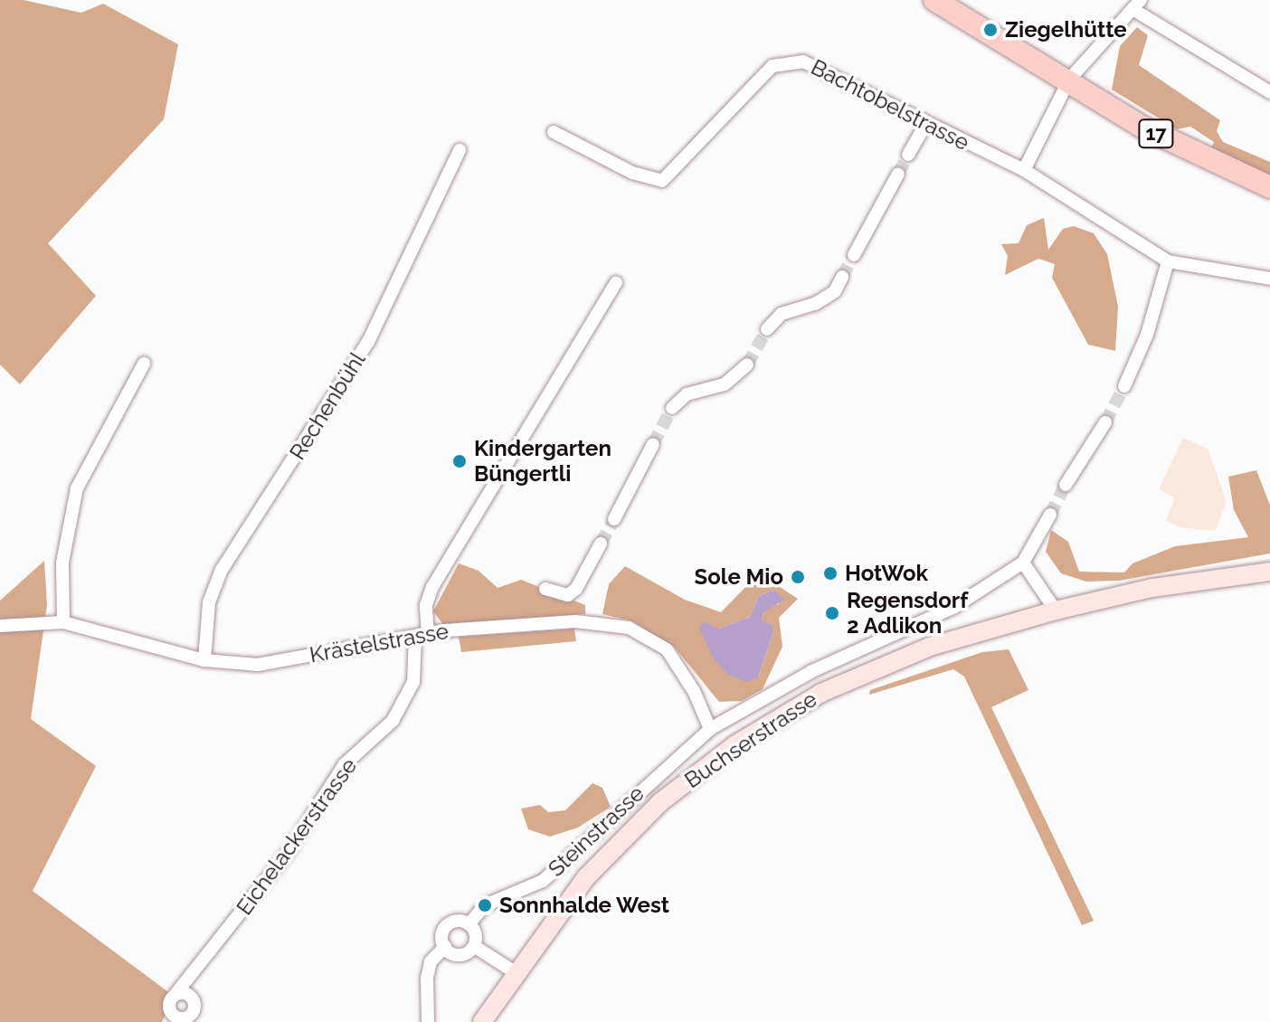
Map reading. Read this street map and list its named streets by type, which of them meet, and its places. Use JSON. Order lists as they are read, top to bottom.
{
  "streets": {
    "main road": ["17", "Buchserstrasse"],
    "street": [
      "Bachtobelstrasse",
      "Rechenbühl",
      "Krästelstrasse",
      "Steinstrasse",
      "Eichelackerstrasse"
    ]
  },
  "crossings": [
    ["Rechenbühl", "Krästelstrasse"],
    ["Krästelstrasse", "Steinstrasse"],
    ["Krästelstrasse", "Eichelackerstrasse"]
  ],
  "places": [
    "Ziegelhütte",
    "Kindergarten Büngertli",
    "HotWok",
    "Sole Mio",
    "Regensdorf 2 Adlikon",
    "Sonnhalde West"
  ]
}
